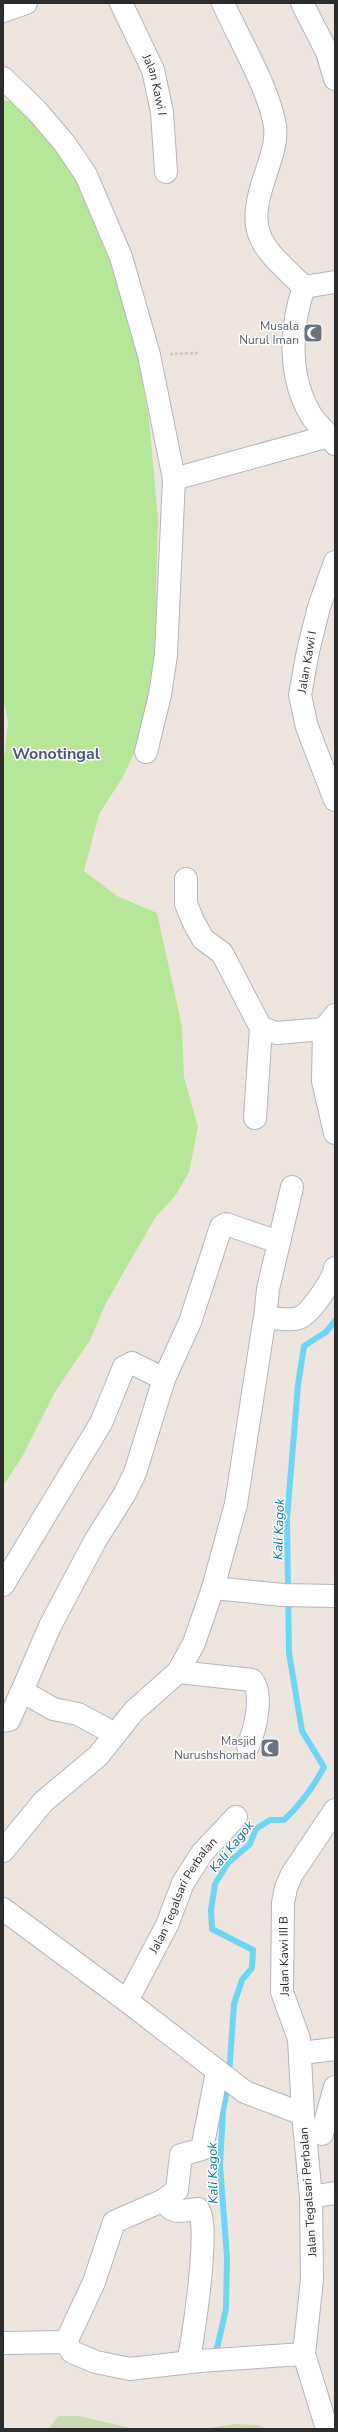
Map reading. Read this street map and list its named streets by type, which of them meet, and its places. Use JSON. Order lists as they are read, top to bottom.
{
  "streets": {
    "street": ["Jalan Kawi I", "Jalan Tegalsari Perbalan", "Jalan Kawi III B"]
  },
  "crossings": [
    ["Jalan Tegalsari Perbalan", "Jalan Kawi III B"]
  ],
  "districts": ["Wonotingal"],
  "water": ["Kali Kagok"],
  "places": {
    "mosque": ["Musala Nurul Iman", "Masjid Nurushshomad"]
  }
}
